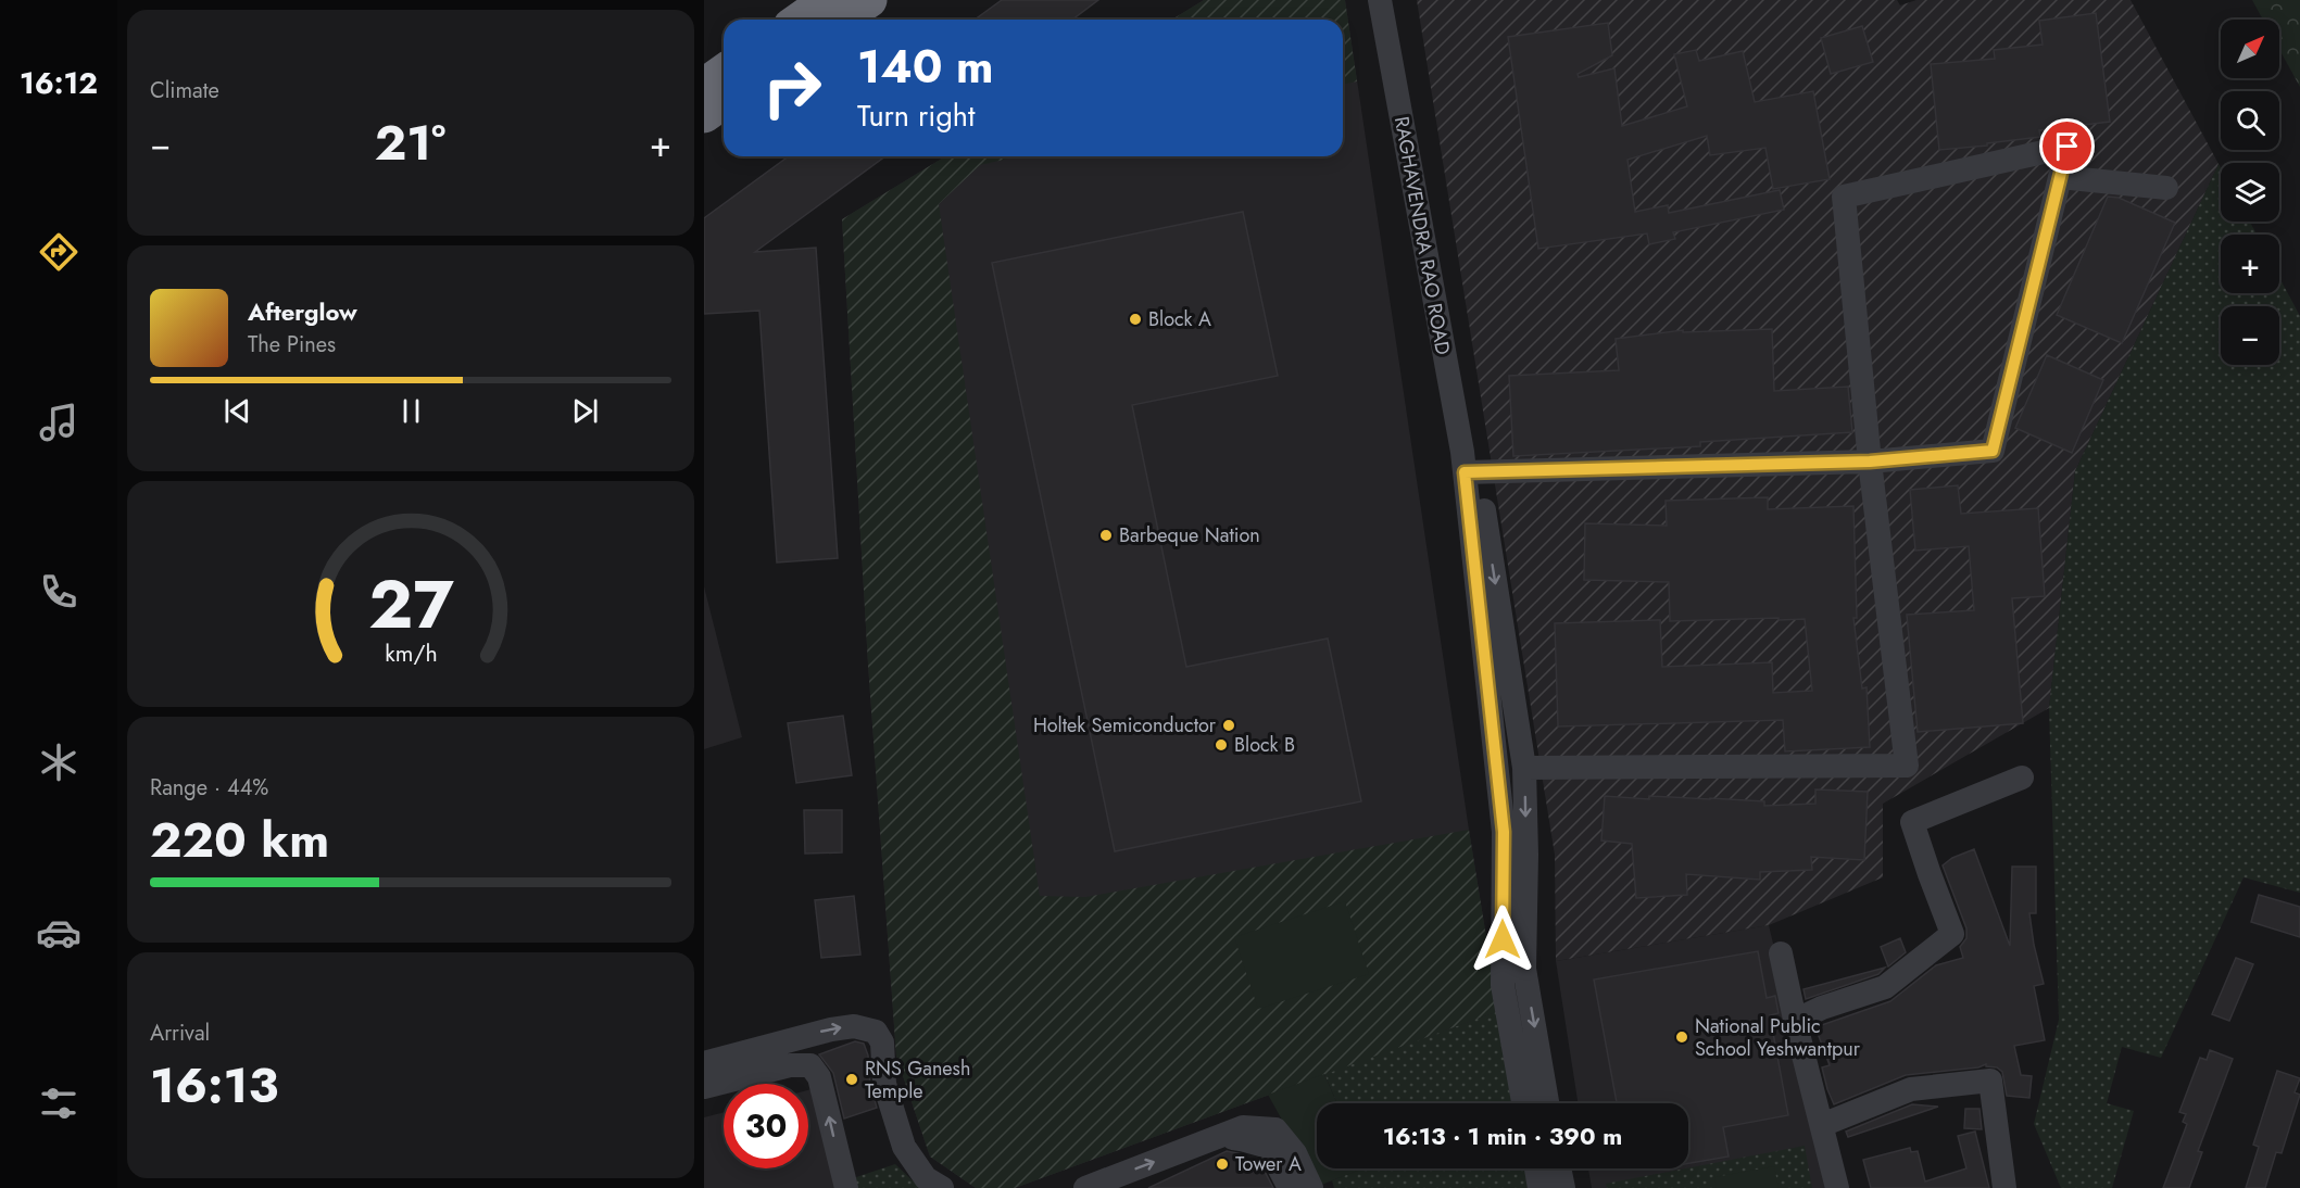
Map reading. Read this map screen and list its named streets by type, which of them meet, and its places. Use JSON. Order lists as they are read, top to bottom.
{
  "streets": {
    "street": ["RAGHAVENDRA RAO ROAD"]
  },
  "places": [
    "Block A",
    "Barbeque Nation",
    "Holtek Semiconductor",
    "Block B",
    "National Public School Yeshwantpur",
    "RNS Ganesh Temple",
    "Tower A"
  ],
  "north": "top right",
  "page": {
    "tabs": "16:12",
    "tile": [
      "Climate",
      ["Range · 44%", "220 km"],
      ["Arrival", "16:13"]
    ],
    "map_buttons": ["+", "−"],
    "turn": ["140 m", "Turn right"],
    "heat": ["−", "21°", "+"],
    "song": ["Afterglow", "The Pines"],
    "limit": "30",
    "trip": "16:13 · 1 min · 390 m",
    "gauge": ["27", "km/h"]
  }
}
